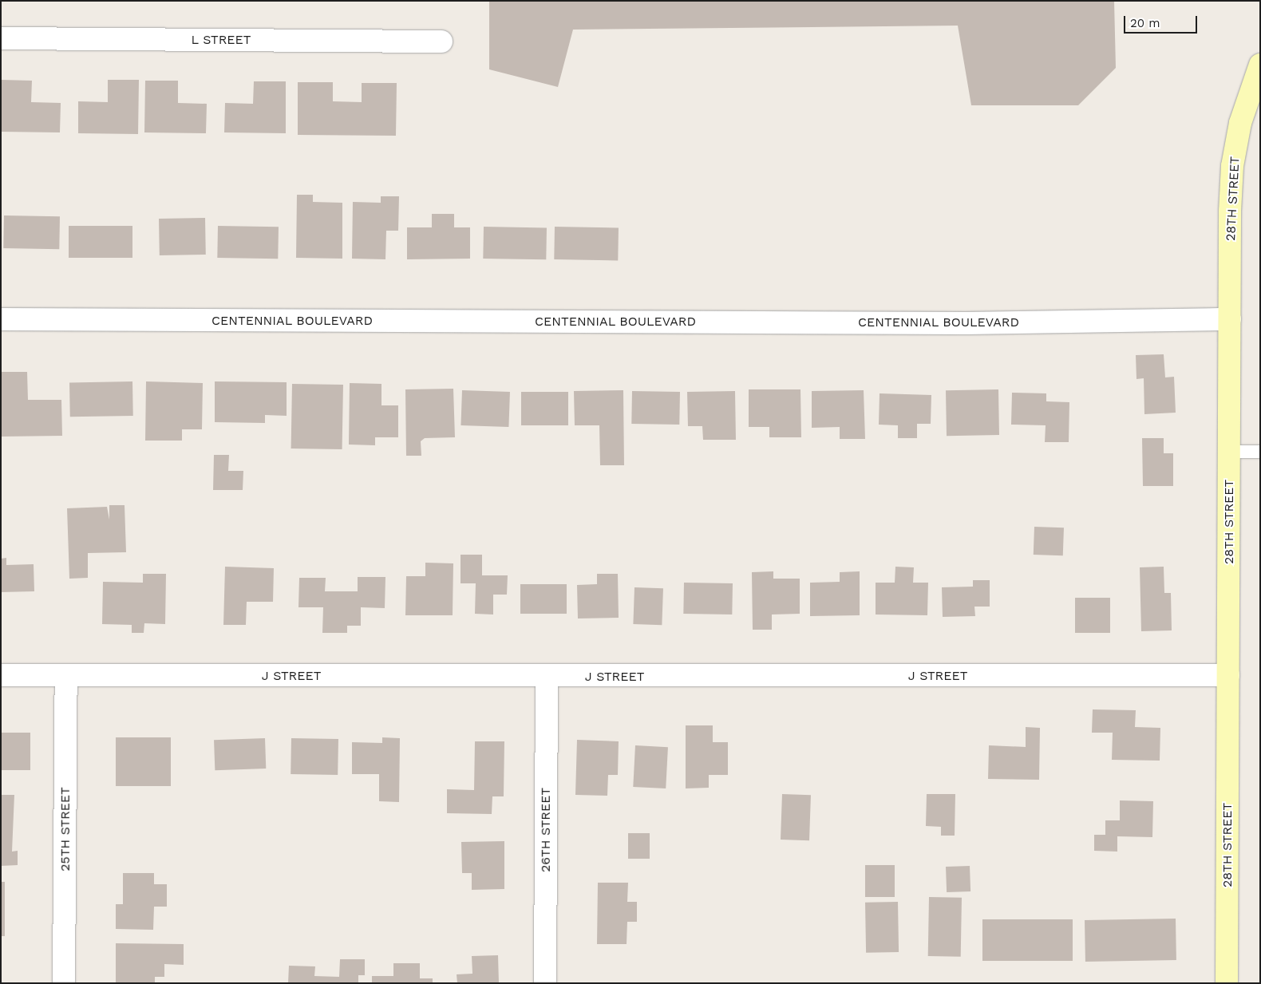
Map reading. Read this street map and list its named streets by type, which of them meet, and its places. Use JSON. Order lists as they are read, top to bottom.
{
  "streets": {
    "main road": ["28TH STREET"],
    "street": [
      "L STREET",
      "CENTENNIAL BOULEVARD",
      "J STREET",
      "25TH STREET",
      "26TH STREET"
    ]
  },
  "crossings": [
    ["28TH STREET", "CENTENNIAL BOULEVARD"],
    ["28TH STREET", "J STREET"],
    ["J STREET", "25TH STREET"],
    ["J STREET", "26TH STREET"]
  ],
  "scale_bar": "20 m"
}
